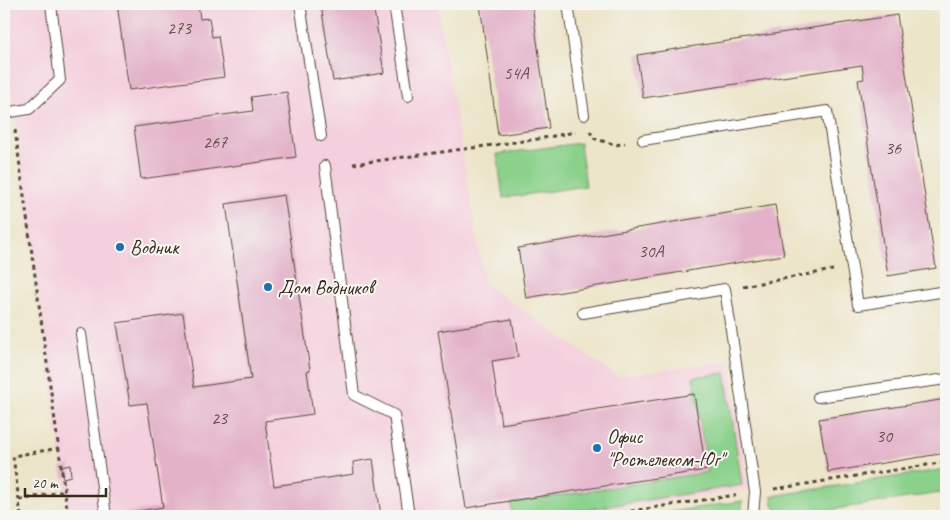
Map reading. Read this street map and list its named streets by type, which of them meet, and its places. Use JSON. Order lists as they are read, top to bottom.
{
  "places": ["Водник", "Дом Водников", "Офис \"Ростелеком-Юг\""],
  "house_numbers": [
    "273",
    "54А",
    "267",
    "36",
    "30А",
    "23",
    "30"
  ],
  "scale_bar": "20 m"
}
